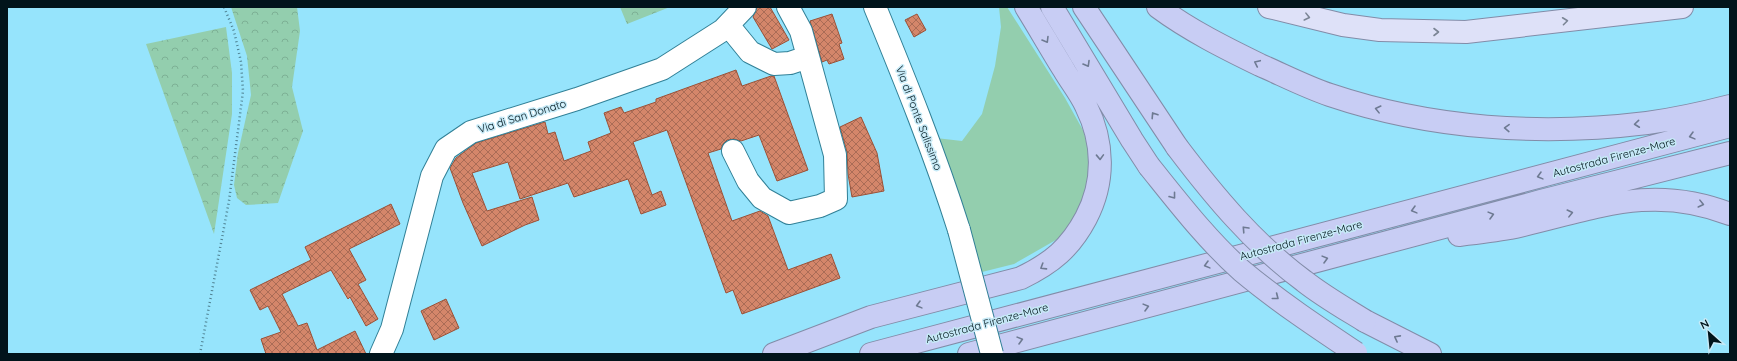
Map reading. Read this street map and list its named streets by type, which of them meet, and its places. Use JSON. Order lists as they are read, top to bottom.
{
  "streets": {
    "highway": ["Autostrada Firenze-Mare"],
    "street": ["Via di San Donato", "Via di Ponte Salissimo"]
  },
  "north": "top left"
}
